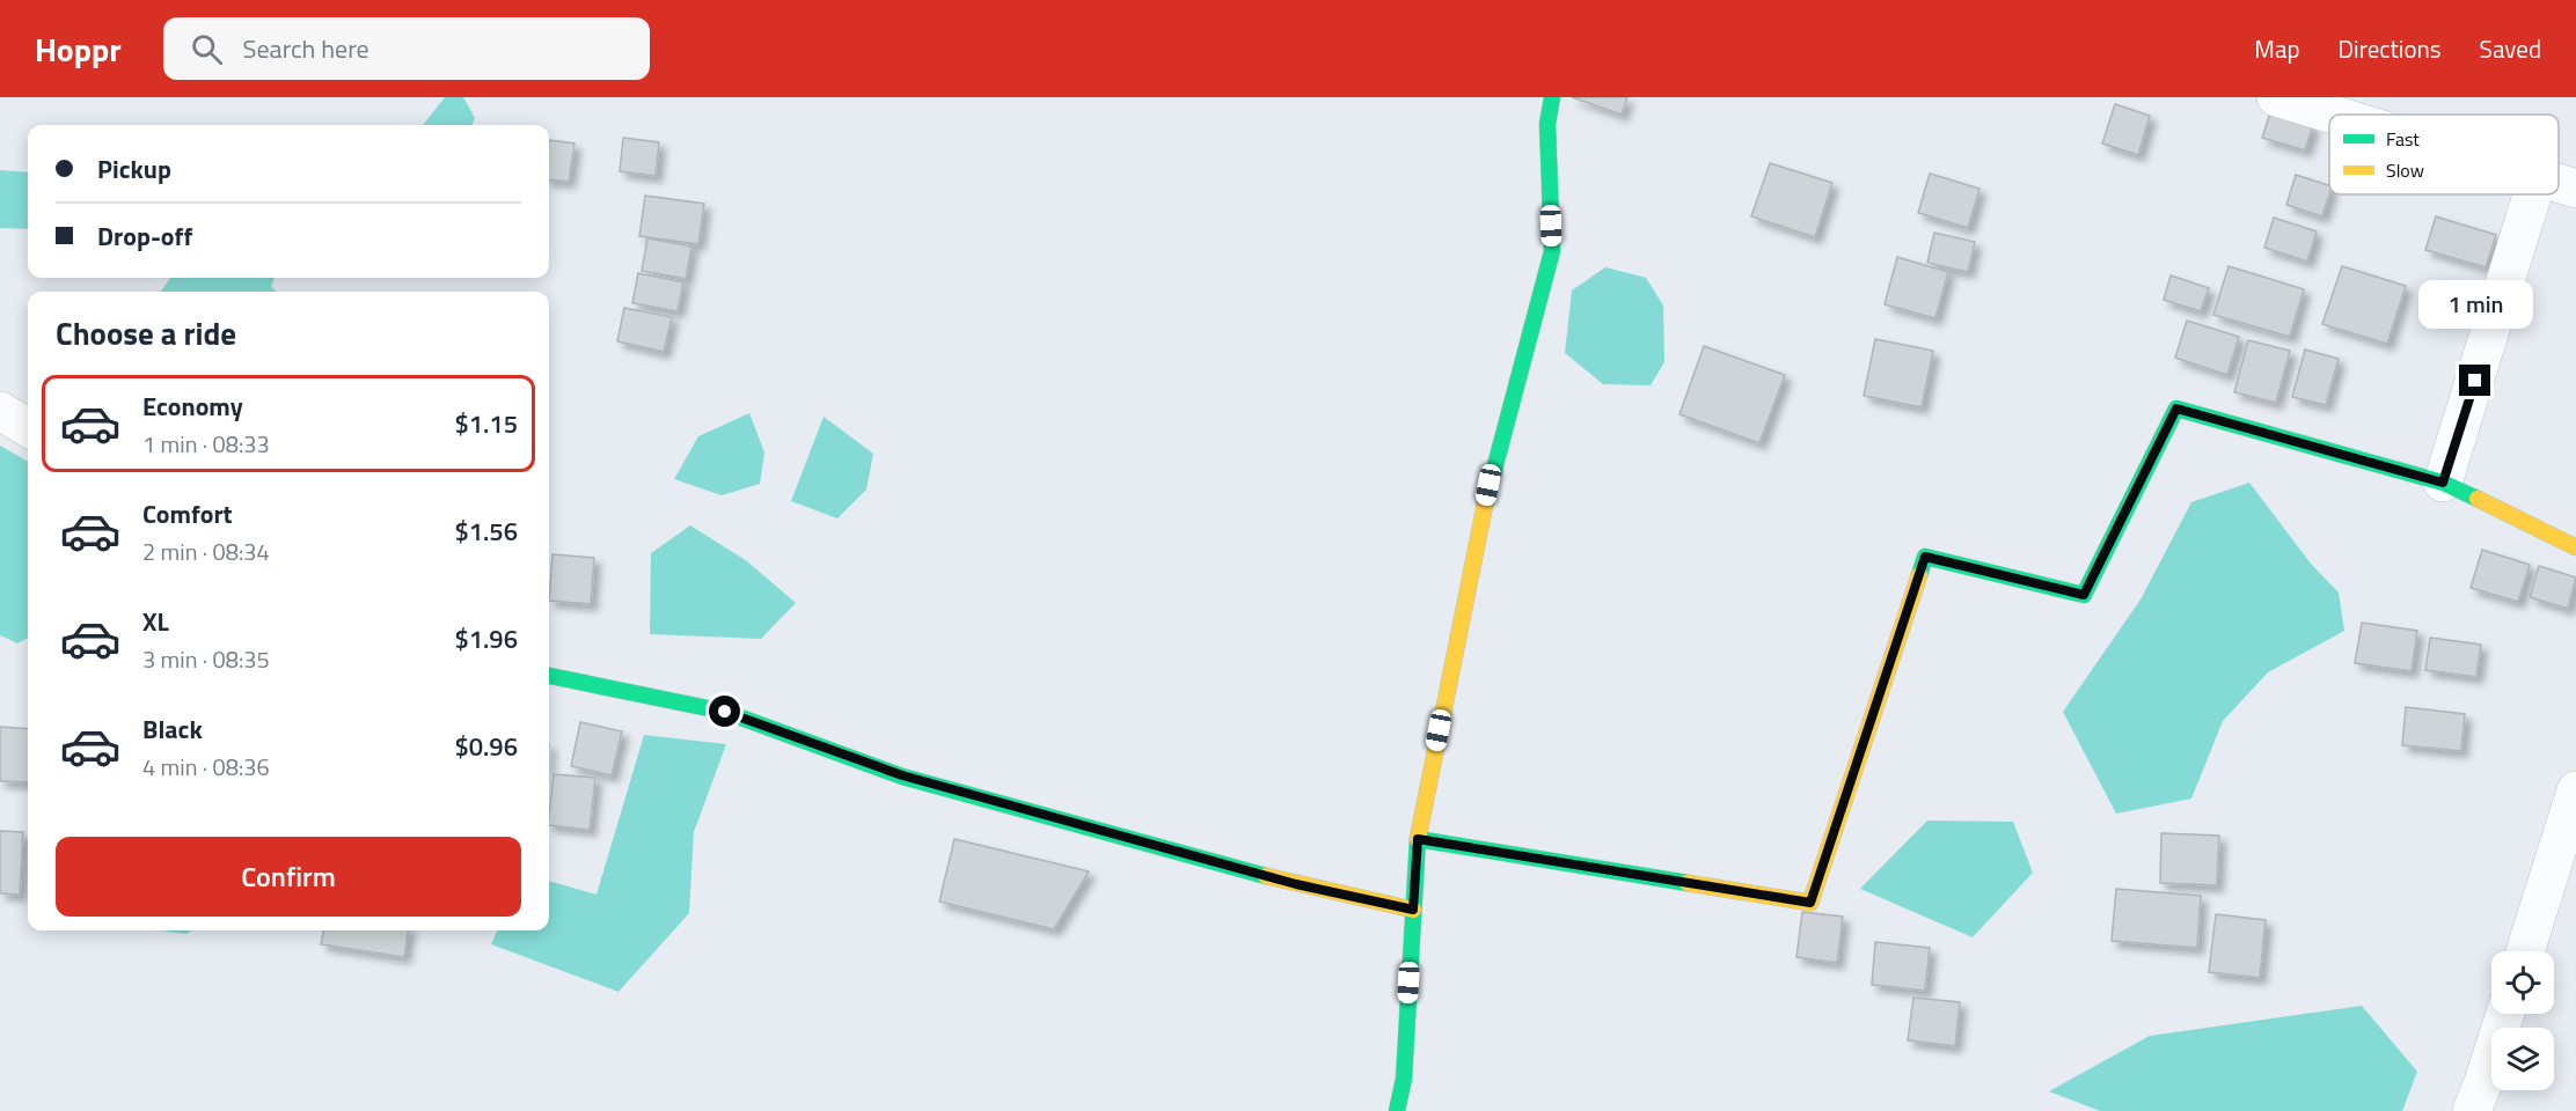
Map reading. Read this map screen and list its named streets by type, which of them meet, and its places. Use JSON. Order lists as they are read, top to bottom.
{
  "legend": ["Fast", "Slow"],
  "page": {
    "header": "Hoppr",
    "search": "Search here",
    "nav": ["Map", "Directions", "Saved"],
    "banner": ["Pickup", "Drop-off"],
    "bubble": "1 min",
    "heading": "Choose a ride",
    "list": [
      {
        "name": "Economy",
        "note": "1 min · 08:33",
        "value": "$1.15"
      },
      {
        "name": "Comfort",
        "note": "2 min · 08:34",
        "value": "$1.56"
      },
      {
        "name": "XL",
        "note": "3 min · 08:35",
        "value": "$1.96"
      },
      {
        "name": "Black",
        "note": "4 min · 08:36",
        "value": "$0.96"
      }
    ],
    "buttons": "Confirm"
  }
}
